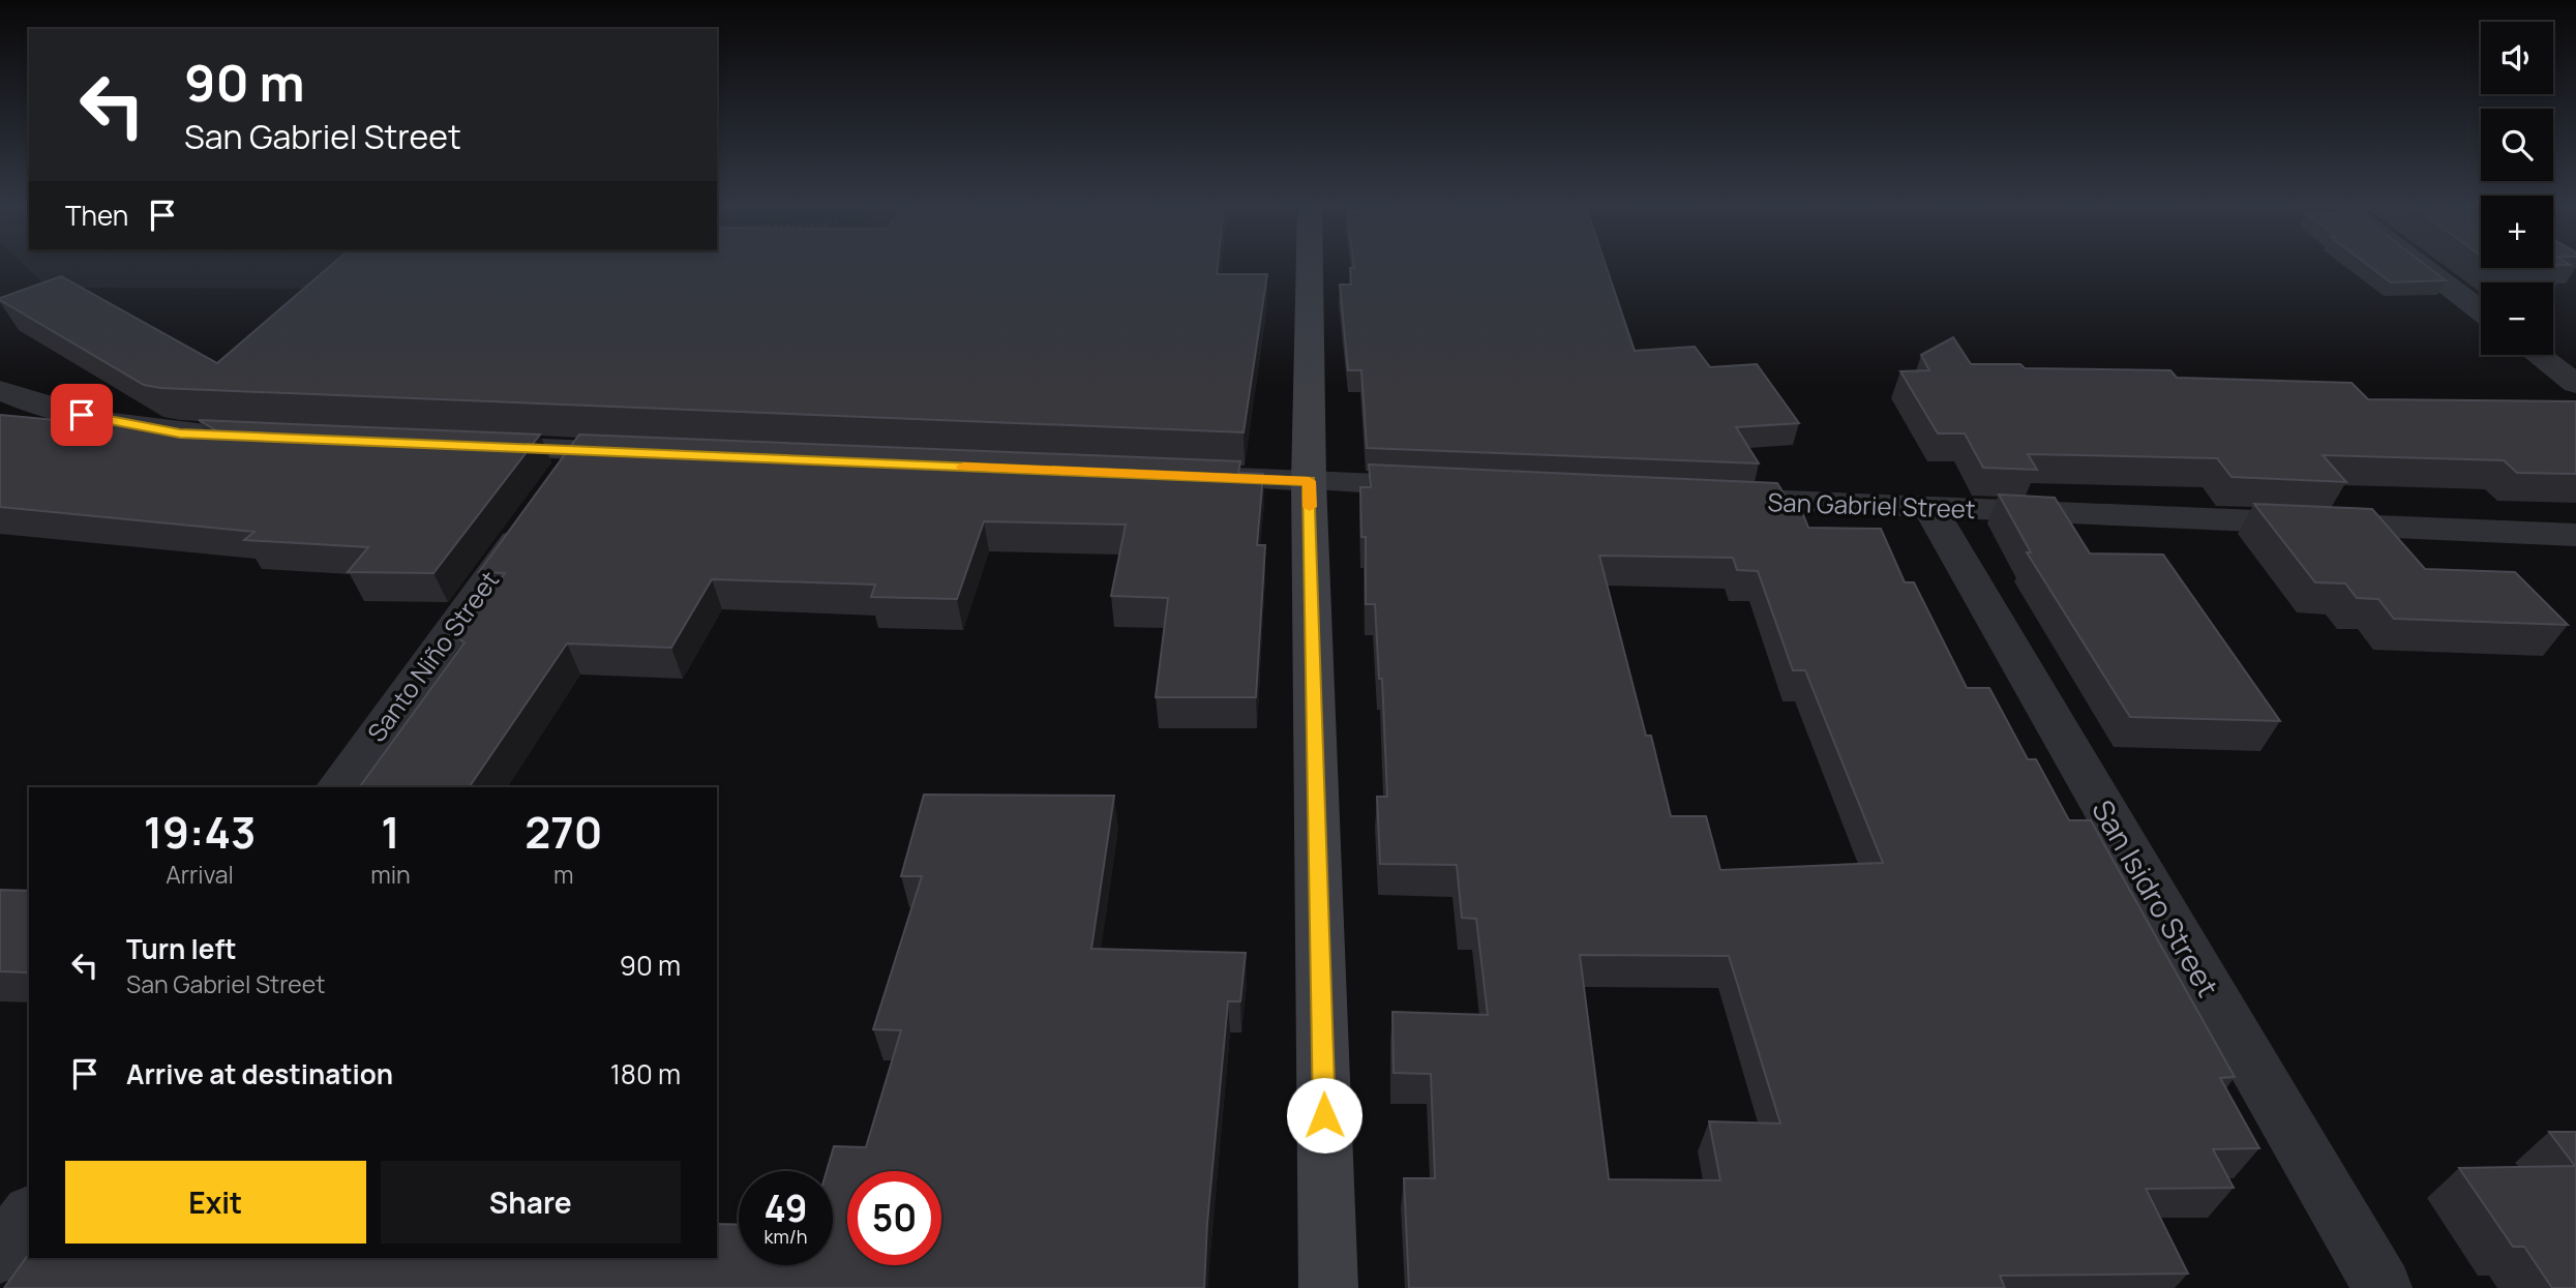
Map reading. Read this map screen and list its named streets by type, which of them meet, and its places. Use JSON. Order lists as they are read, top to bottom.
{
  "streets": {
    "street": ["San Gabriel Street", "Santo Niño Street", "San Isidro Street"]
  },
  "crossings": [
    ["San Gabriel Street", "San Isidro Street"]
  ],
  "page": {
    "map_buttons": ["+", "−"],
    "turn": ["90 m", "San Gabriel Street"],
    "then": "Then",
    "eta": [
      "19:43",
      "Arrival",
      "1",
      "min",
      "270",
      "m"
    ],
    "list": [
      {
        "name": "Turn left",
        "note": "San Gabriel Street",
        "value": "90 m"
      },
      {
        "name": "Arrive at destination",
        "value": "180 m"
      }
    ],
    "buttons": ["Exit", "Share"],
    "speed": "49 km/h",
    "limit": "50"
  }
}
